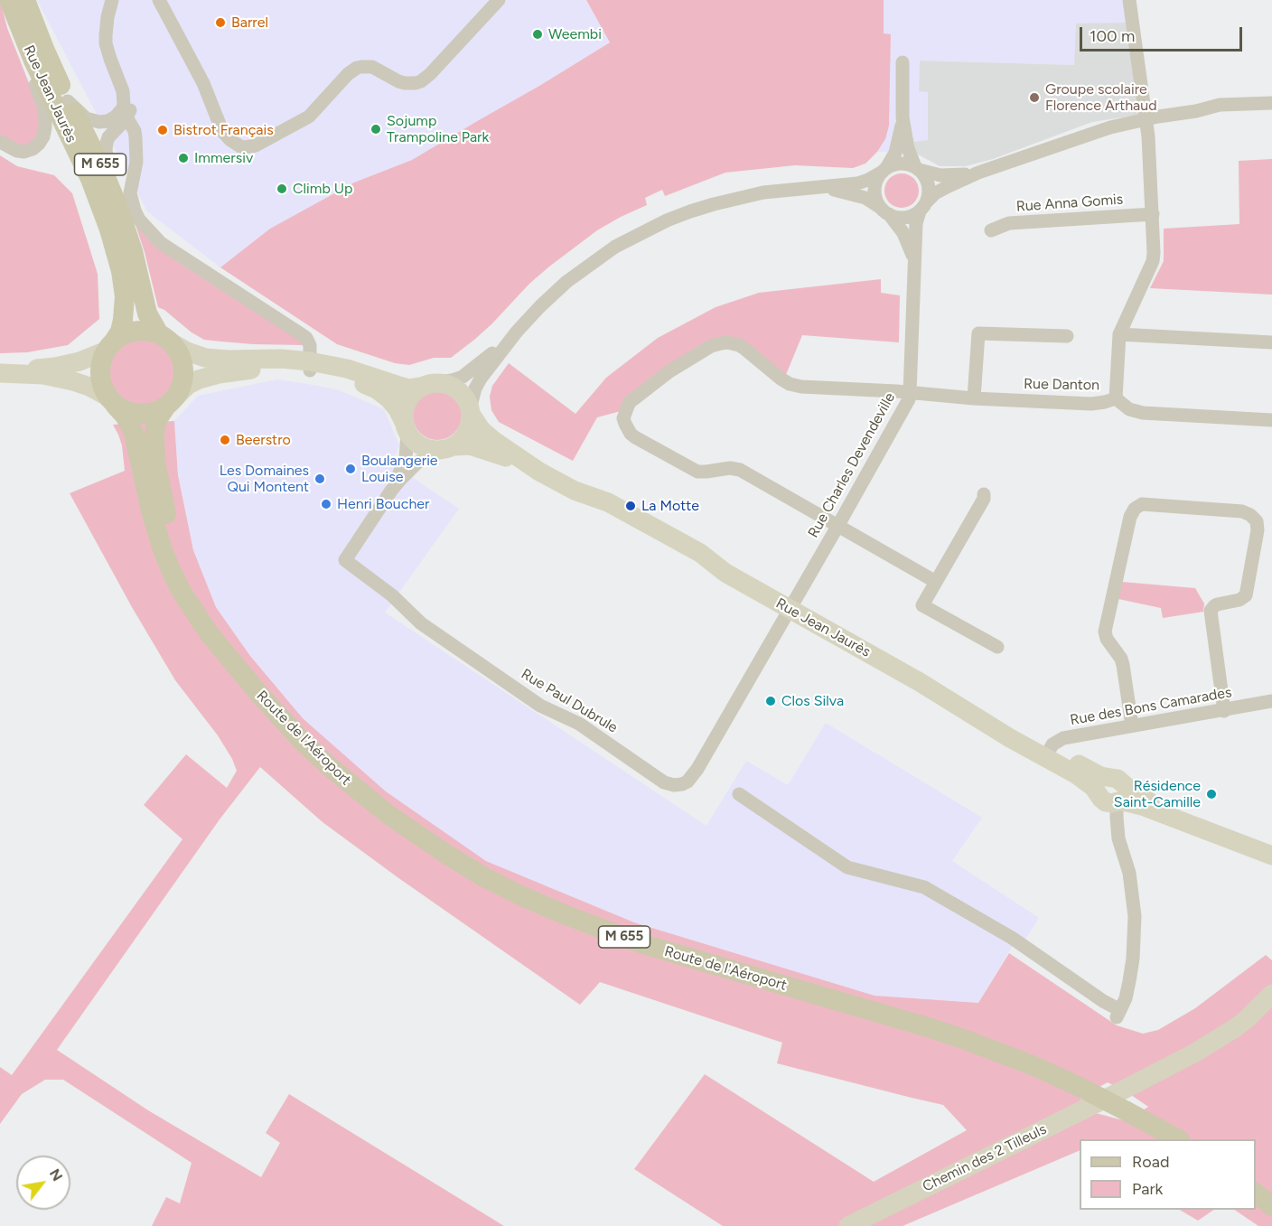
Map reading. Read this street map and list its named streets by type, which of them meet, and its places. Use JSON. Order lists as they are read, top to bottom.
{
  "streets": {
    "main road": [
      "Rue Jean Jaurès",
      "M 655",
      "Route de l'Aéroport",
      "Chemin des 2 Tilleuls"
    ],
    "street": [
      "Rue Anna Gomis",
      "Rue Danton",
      "Rue Charles Devendeville",
      "Rue Paul Dubrule",
      "Rue des Bons Camarades"
    ]
  },
  "crossings": [
    ["Rue Jean Jaurès", "Rue Charles Devendeville"],
    ["Rue Jean Jaurès", "Rue Paul Dubrule"],
    ["Rue Jean Jaurès", "Rue des Bons Camarades"],
    ["Rue Jean Jaurès", "Route de l'Aéroport"],
    ["Rue Danton", "Rue Charles Devendeville"],
    ["Rue Charles Devendeville", "Rue Paul Dubrule"]
  ],
  "places": [
    "Barrel",
    "Weembi",
    "Groupe scolaire Florence Arthaud",
    "Sojump Trampoline Park",
    "Bistrot Français",
    "Immersiv",
    "Climb Up",
    "Beerstro",
    "Boulangerie Louise",
    "Les Domaines Qui Montent",
    "Henri Boucher",
    "La Motte",
    "Clos Silva",
    "Résidence Saint-Camille"
  ],
  "legend": ["Road", "Park"],
  "scale_bar": "100 m",
  "north": "top right"
}
